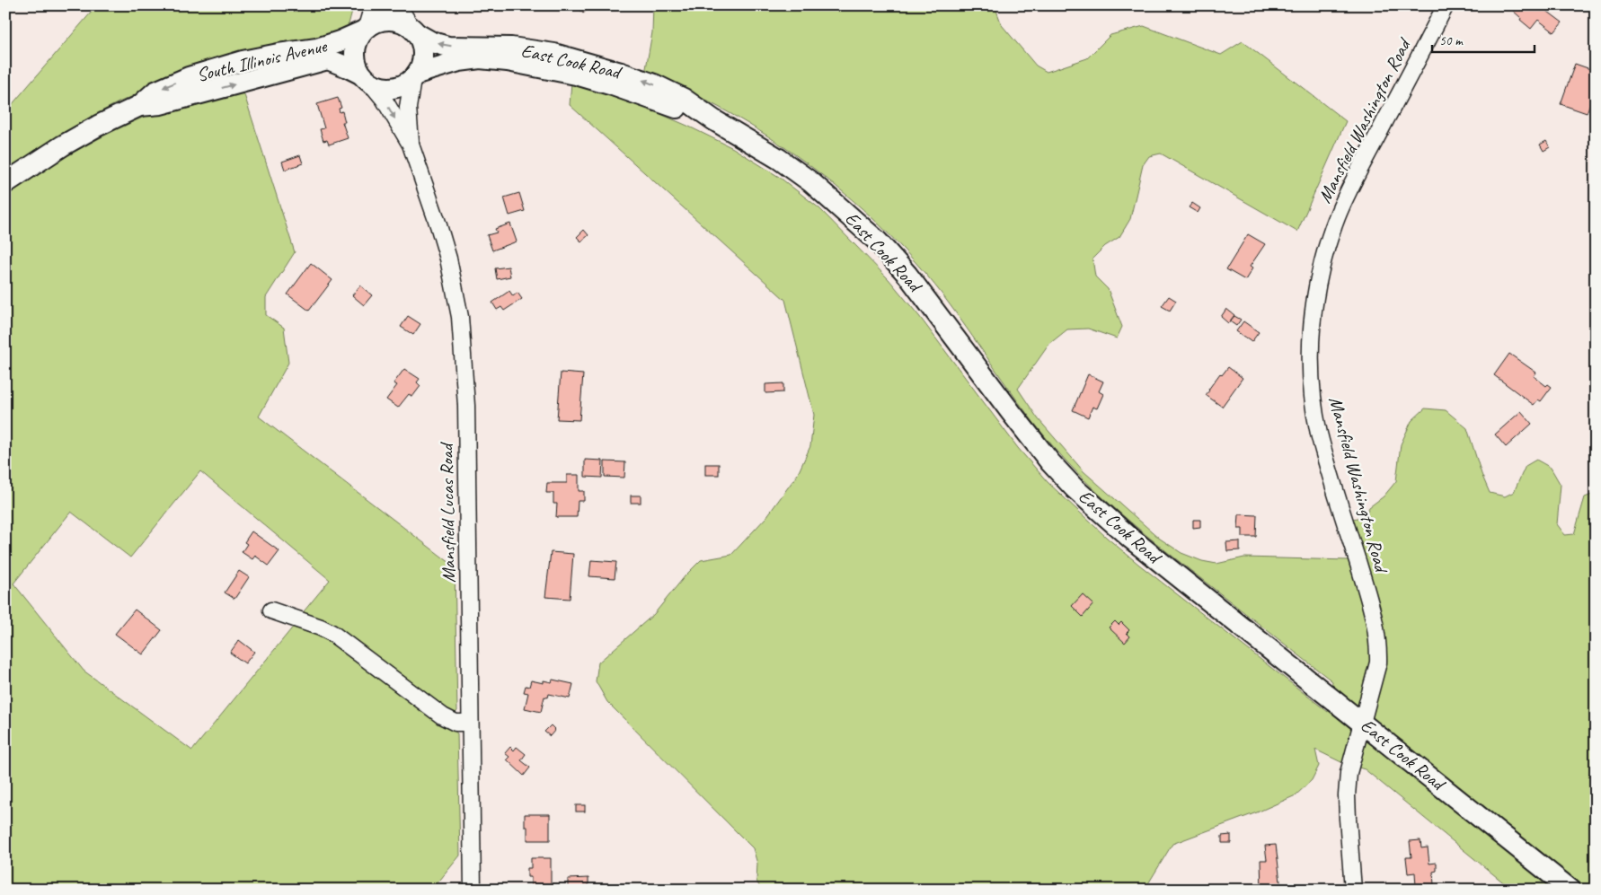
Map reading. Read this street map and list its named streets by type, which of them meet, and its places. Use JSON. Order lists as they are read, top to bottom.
{
  "streets": {
    "main road": ["South Illinois Avenue", "East Cook Road"],
    "street": ["Mansfield Washington Road", "Mansfield Lucas Road"]
  },
  "crossings": [
    ["South Illinois Avenue", "East Cook Road"],
    ["South Illinois Avenue", "Mansfield Lucas Road"],
    ["East Cook Road", "Mansfield Washington Road"],
    ["East Cook Road", "Mansfield Lucas Road"]
  ],
  "scale_bar": "50 m"
}
